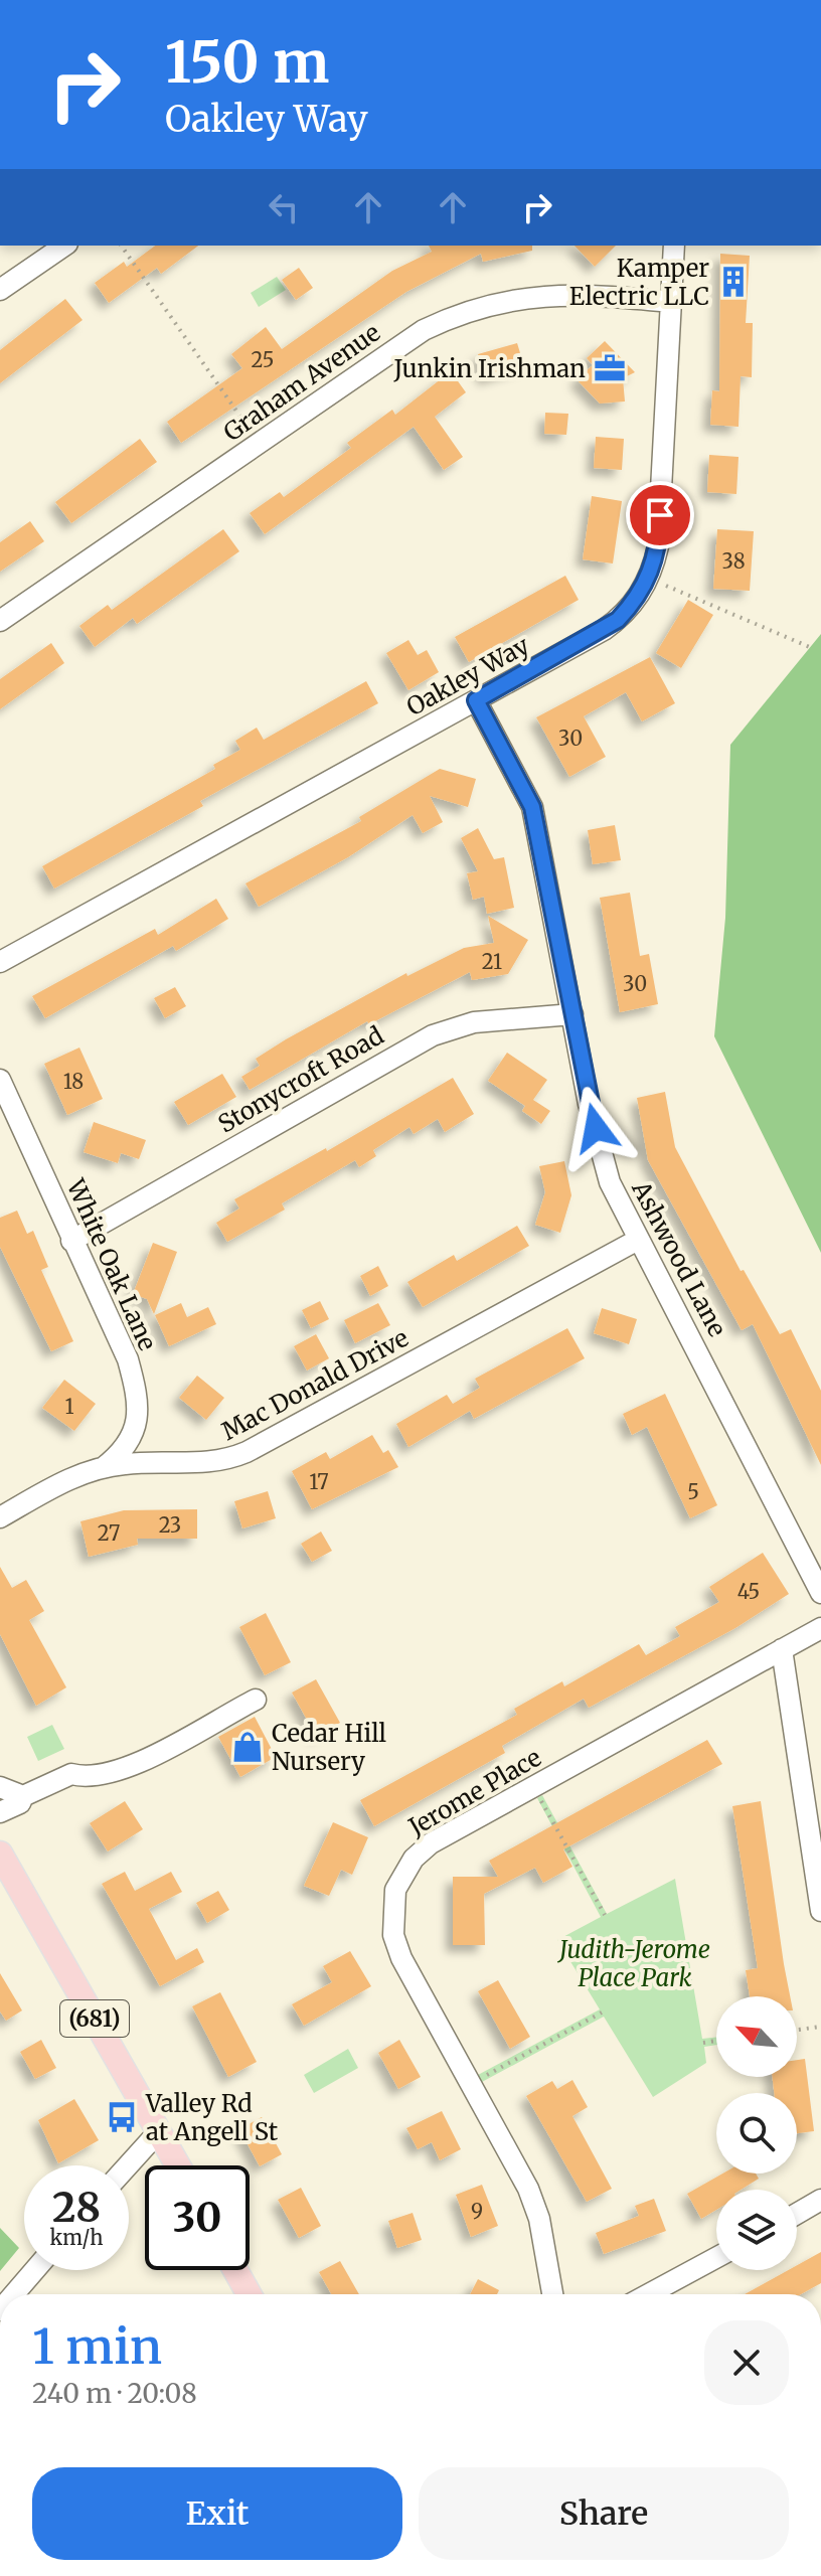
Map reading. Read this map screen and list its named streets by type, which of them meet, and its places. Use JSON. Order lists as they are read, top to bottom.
{
  "streets": {
    "main road": ["(681)"],
    "street": [
      "Graham Avenue",
      "Oakley Way",
      "Stonycroft Road",
      "Ashwood Lane",
      "White Oak Lane",
      "Mac Donald Drive",
      "Jerome Place"
    ]
  },
  "crossings": [
    ["Graham Avenue", "Oakley Way"],
    ["Oakley Way", "Ashwood Lane"],
    ["Stonycroft Road", "Ashwood Lane"],
    ["Stonycroft Road", "White Oak Lane"],
    ["Ashwood Lane", "Mac Donald Drive"],
    ["White Oak Lane", "Mac Donald Drive"]
  ],
  "parks": ["Judith-Jerome Place Park"],
  "places": {
    "building": ["Kamper Electric LLC"],
    "office": ["Junkin Irishman"],
    "shop": ["Cedar Hill Nursery"],
    "bus stop": ["Valley Rd at Angell St"]
  },
  "house_numbers": [
    "25",
    "38",
    "30",
    "21",
    "30",
    "18",
    "1",
    "17",
    "5",
    "23",
    "27",
    "45",
    "9"
  ],
  "north": "top left",
  "page": {
    "turn": ["150 m", "Oakley Way"],
    "speed": "28 km/h",
    "limit": "30",
    "heading": ["1 min", "240 m · 20:08"],
    "buttons": ["Exit", "Share"]
  }
}
